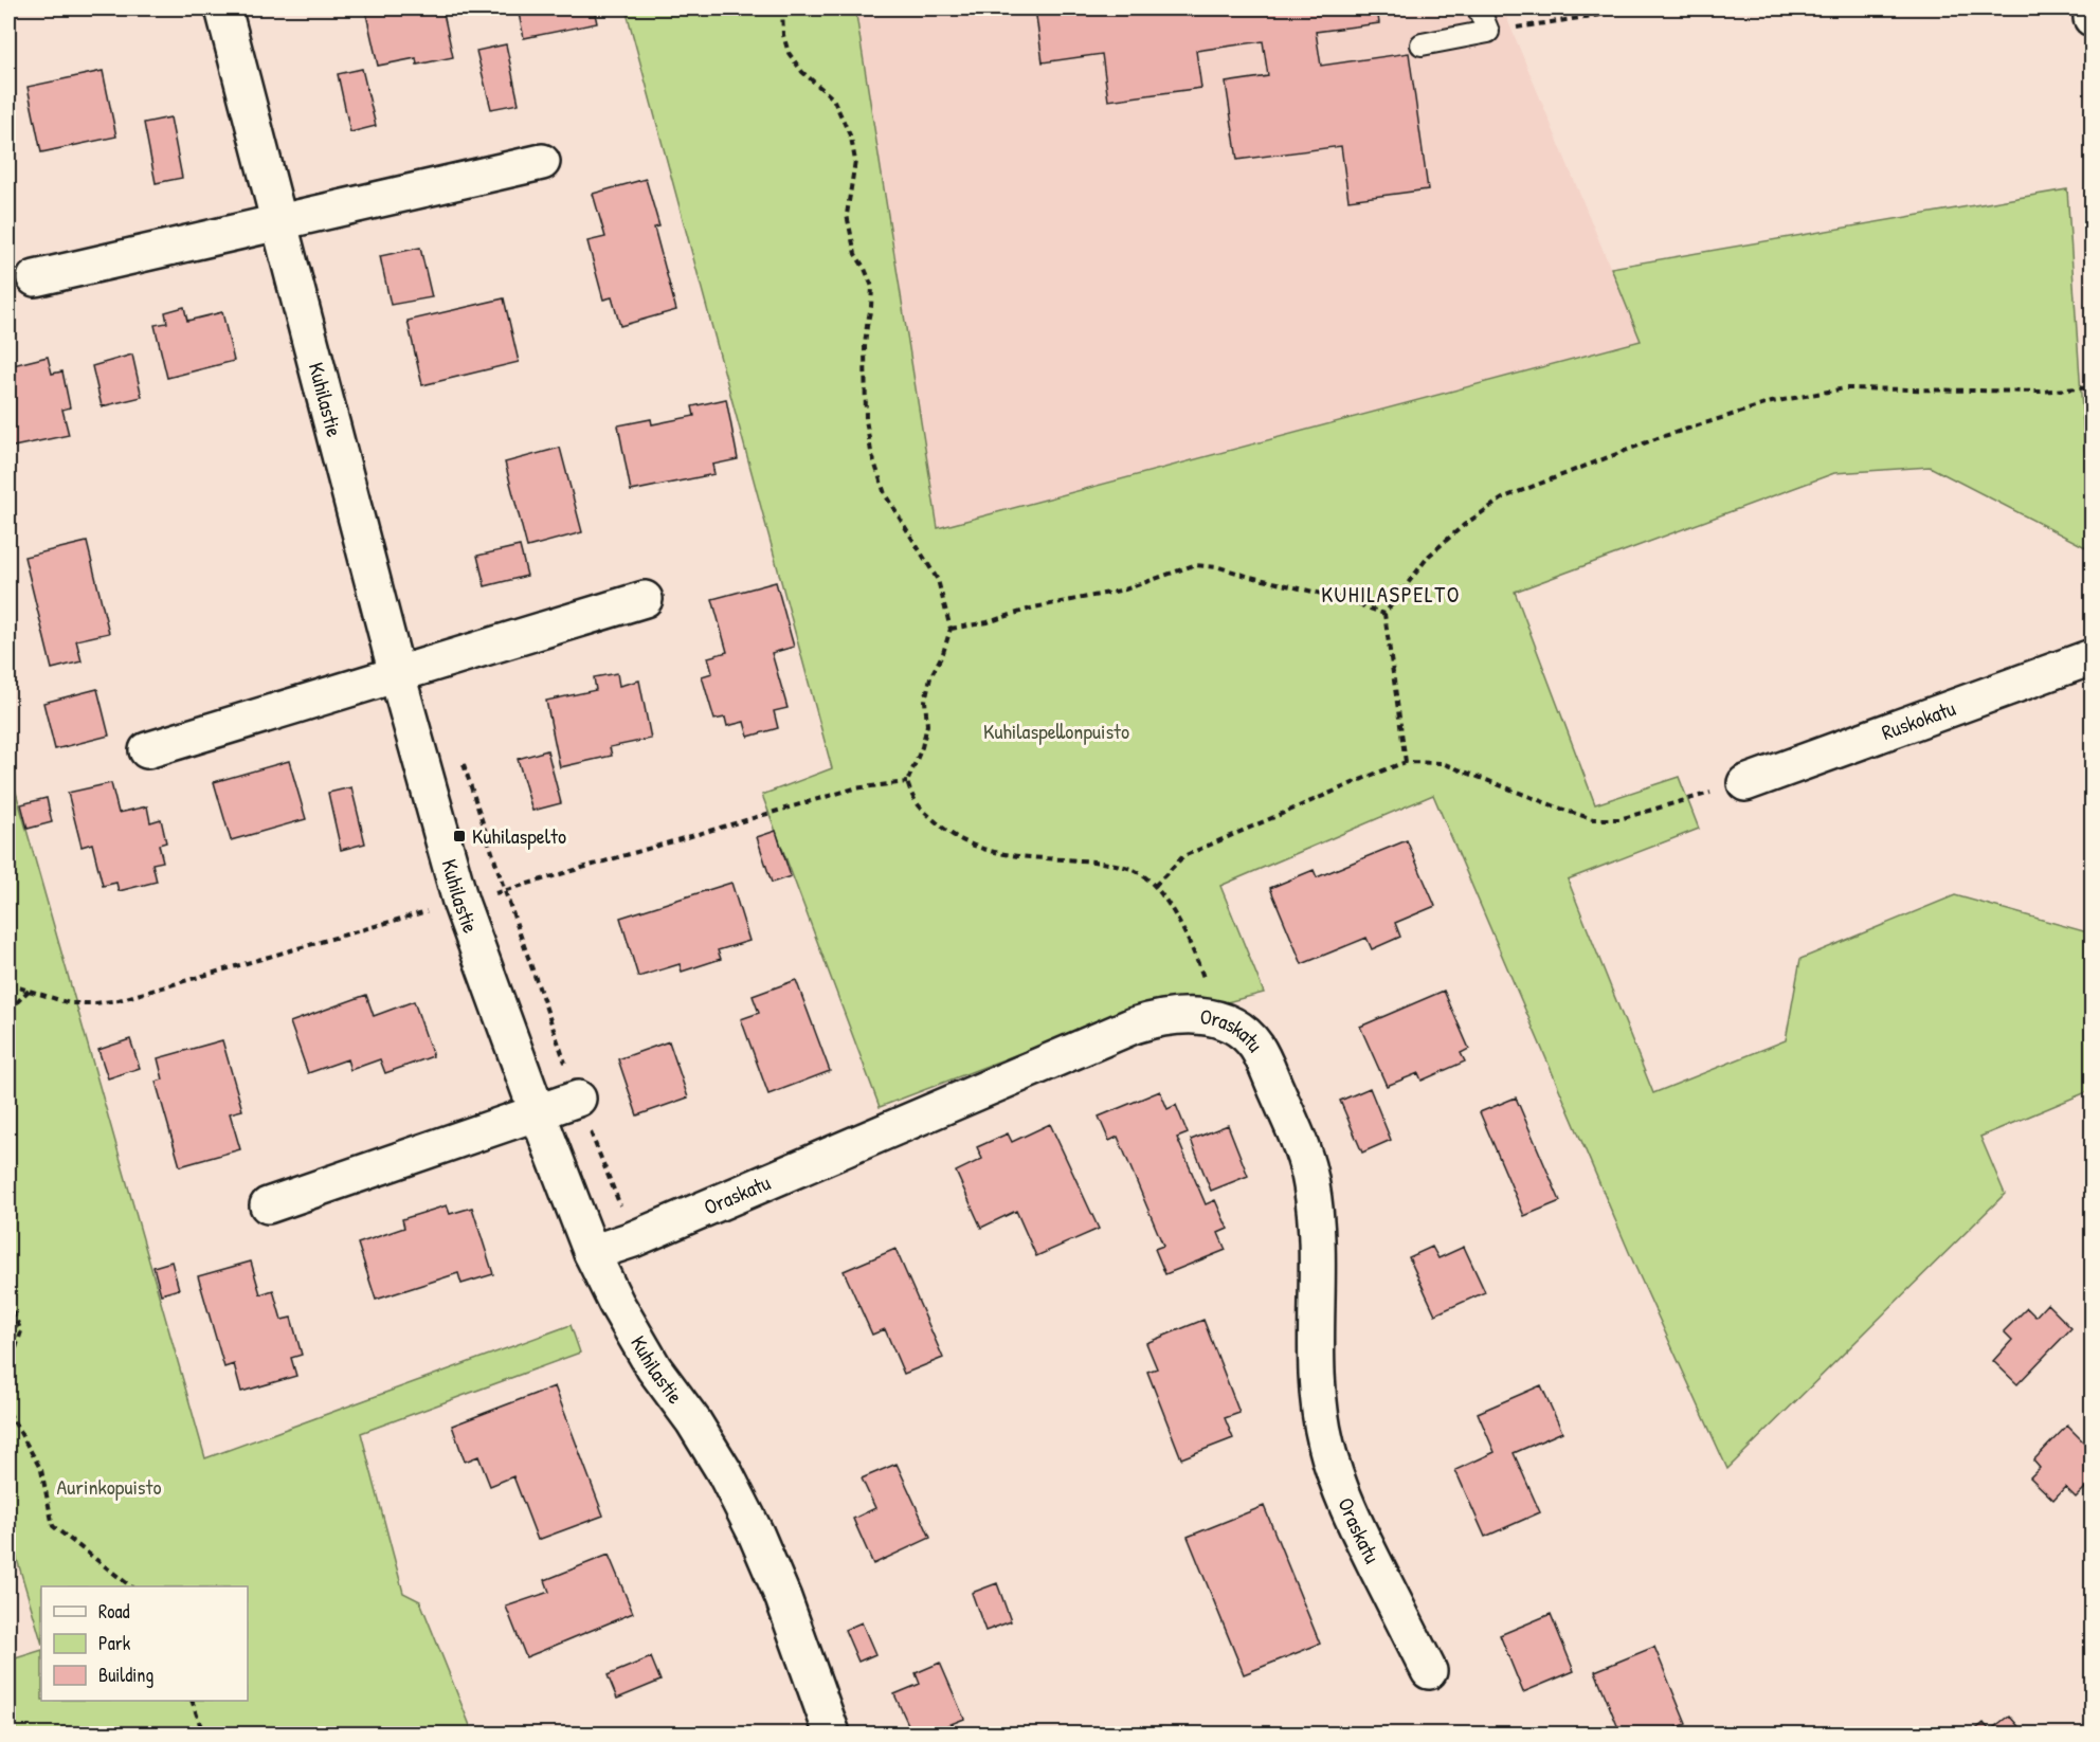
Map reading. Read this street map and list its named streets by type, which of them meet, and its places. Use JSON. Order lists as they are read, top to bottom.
{
  "streets": {
    "street": ["Kuhilastie", "Ruskokatu", "Oraskatu"]
  },
  "crossings": [
    ["Kuhilastie", "Oraskatu"]
  ],
  "districts": ["KUHILASPELTO"],
  "parks": ["Kuhilaspellonpuisto", "Aurinkopuisto"],
  "places": {
    "transit": ["Kuhilaspelto"]
  },
  "legend": ["Road", "Park", "Building"]
}
